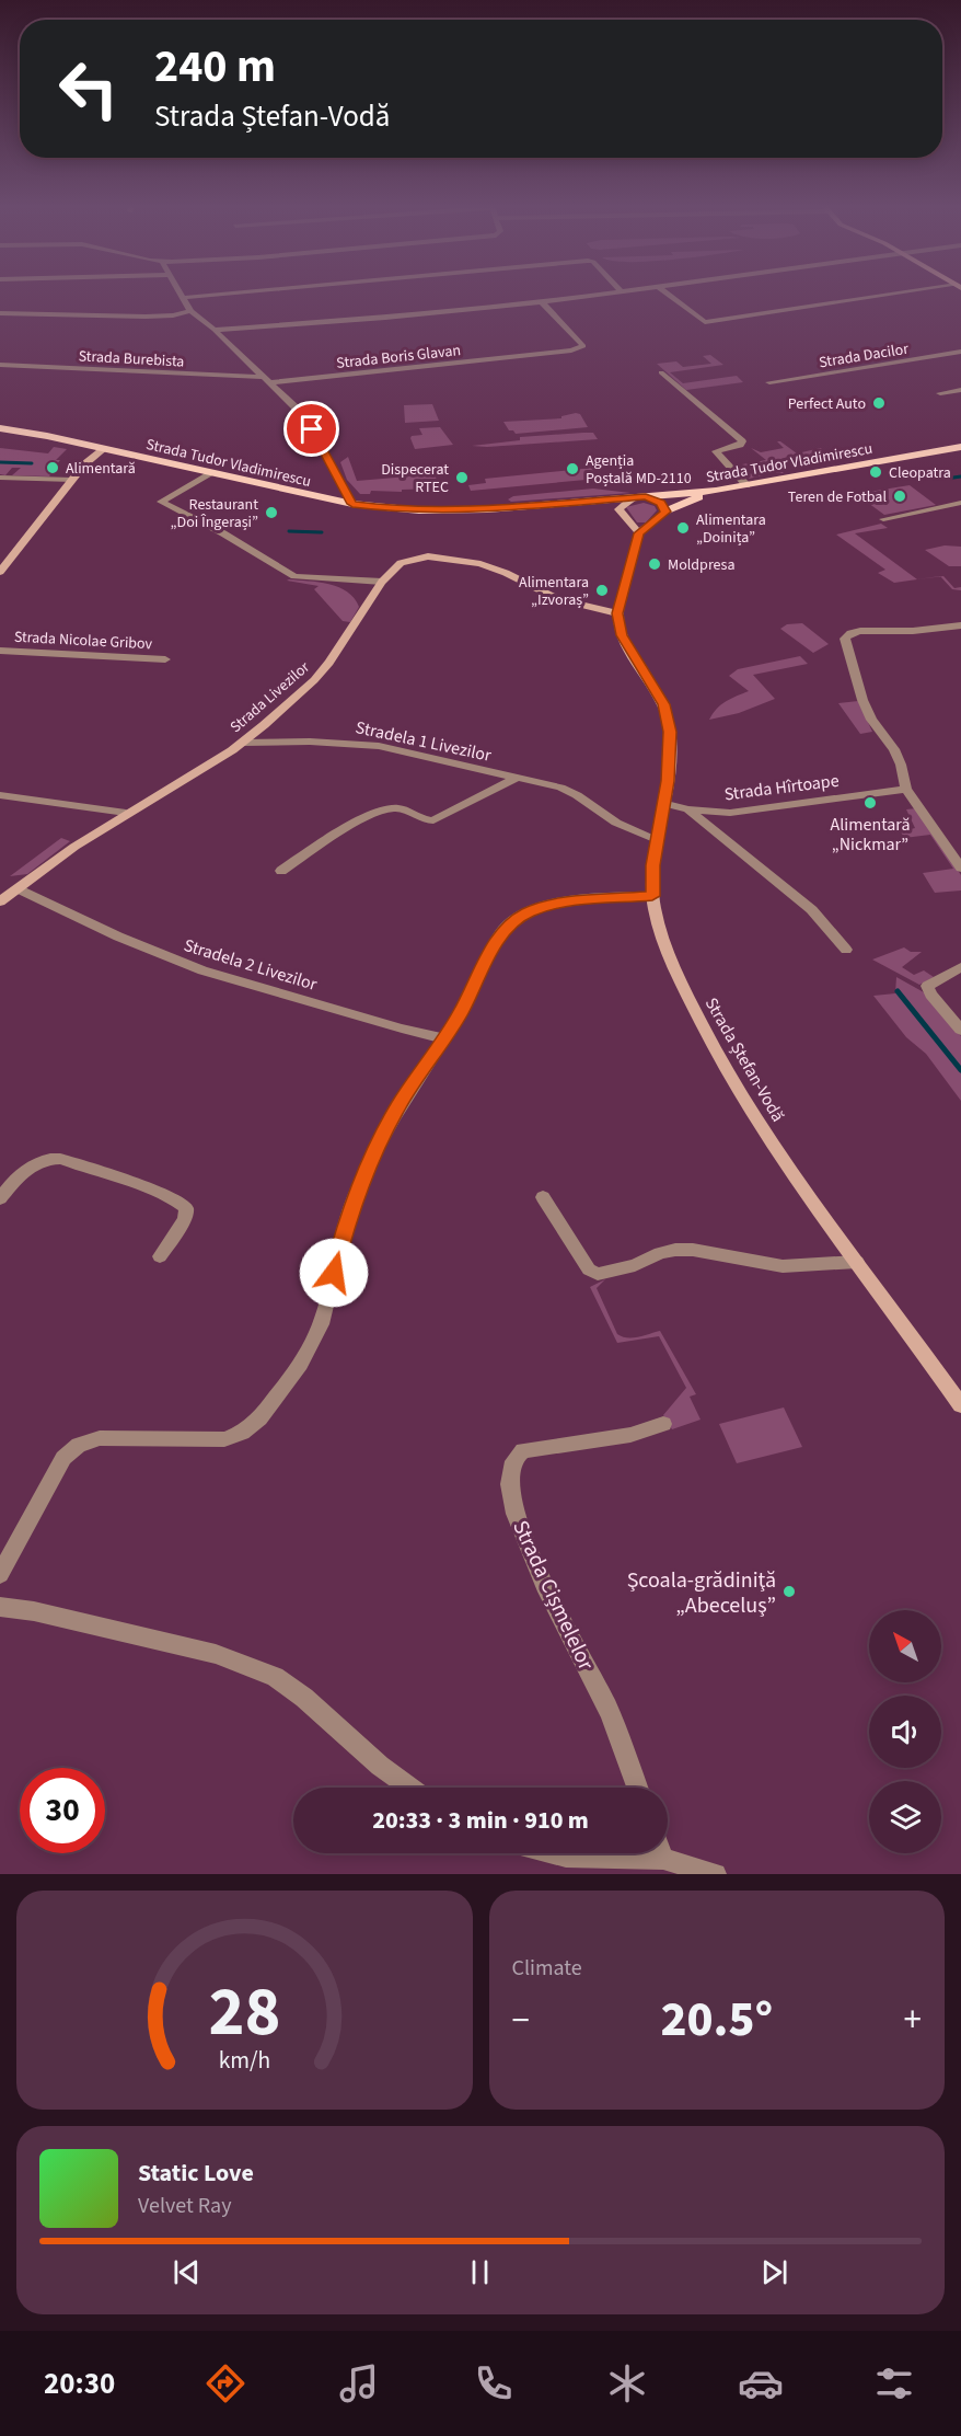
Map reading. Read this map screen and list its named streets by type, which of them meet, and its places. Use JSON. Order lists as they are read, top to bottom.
{
  "streets": {
    "main road": ["Strada Tudor Vladimirescu"],
    "street": [
      "Strada Dacilor",
      "Strada Boris Glavan",
      "Strada Burebista",
      "Strada Nicolae Gribov",
      "Strada Livezilor",
      "Stradela 1 Livezilor",
      "Strada Hîrtoape",
      "Stradela 2 Livezilor",
      "Strada Ștefan-Vodă",
      "Strada Cișmelelor"
    ]
  },
  "crossings": [
    ["Strada Livezilor", "Stradela 1 Livezilor"],
    ["Strada Livezilor", "Stradela 2 Livezilor"],
    ["Stradela 1 Livezilor", "Strada Ștefan-Vodă"],
    ["Strada Hîrtoape", "Strada Ștefan-Vodă"]
  ],
  "places": [
    "Perfect Auto",
    "Alimentară",
    "Agenția Poștală MD-2110",
    "Cleopatra",
    "Dispecerat RTEC",
    "Teren de Fotbal",
    "Restaurant „Doi Îngerași”",
    "Alimentara „Doinița”",
    "Moldpresa",
    "Alimentara „Izvoraș”",
    "Alimentară „Nickmar”",
    "Şcoala-grădiniţă „Abeceluş”"
  ],
  "north": "top left",
  "page": {
    "turn": ["240 m", "Strada Ștefan-Vodă"],
    "limit": "30",
    "trip": "20:33 · 3 min · 910 m",
    "tile": "Climate",
    "heat": ["−", "20.5°", "+"],
    "song": ["Static Love", "Velvet Ray"],
    "tabs": "20:30",
    "gauge": ["28", "km/h"]
  }
}
